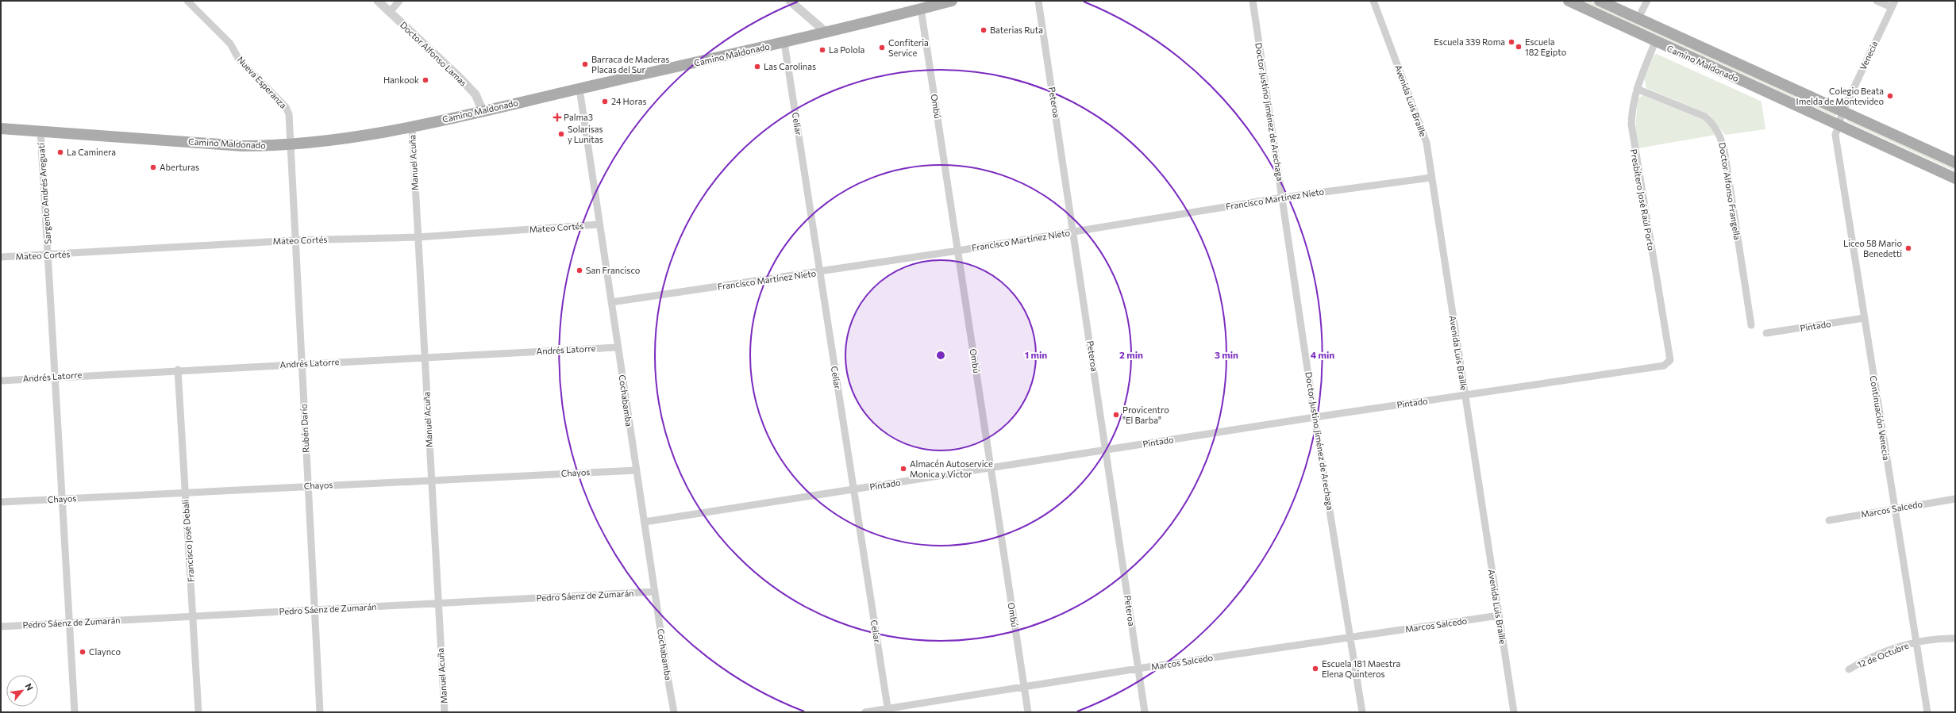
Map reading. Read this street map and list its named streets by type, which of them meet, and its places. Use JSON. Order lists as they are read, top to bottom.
{
  "streets": {
    "main road": ["Camino Maldonado"],
    "street": [
      "Doctor Alfonso Lamas",
      "Venecia",
      "Nueva Esperanza",
      "Avenida Luis Braille",
      "Peteroa",
      "Ombú",
      "Doctor Justino Jiménez de Arechaga",
      "Celiar",
      "Manuel Acuña",
      "Doctor Alfonso Frangella",
      "Sargento Andrés Areguatí",
      "Francisco Martínez Nieto",
      "Presbítero José Raúl Porto",
      "Mateo Cortés",
      "Pintado",
      "Andrés Latorre",
      "Cochabamba",
      "Continuación Venecia",
      "Rubén Darío",
      "Chayos",
      "Marcos Salcedo",
      "Francisco José Debali",
      "Pedro Sáenz de Zumarán",
      "12 de Octubre"
    ]
  },
  "crossings": [
    ["Doctor Alfonso Lamas", "Camino Maldonado"],
    ["Camino Maldonado", "Venecia"],
    ["Camino Maldonado", "Nueva Esperanza"],
    ["Camino Maldonado", "Ombú"],
    ["Camino Maldonado", "Celiar"],
    ["Camino Maldonado", "Manuel Acuña"],
    ["Camino Maldonado", "Sargento Andrés Areguatí"],
    ["Camino Maldonado", "Presbítero José Raúl Porto"],
    ["Camino Maldonado", "Cochabamba"],
    ["Camino Maldonado", "Continuación Venecia"],
    ["Camino Maldonado", "Rubén Darío"],
    ["Nueva Esperanza", "Rubén Darío"],
    ["Avenida Luis Braille", "Francisco Martínez Nieto"],
    ["Avenida Luis Braille", "Pintado"],
    ["Avenida Luis Braille", "Marcos Salcedo"],
    ["Peteroa", "Francisco Martínez Nieto"],
    ["Peteroa", "Pintado"],
    ["Peteroa", "Marcos Salcedo"],
    ["Ombú", "Francisco Martínez Nieto"],
    ["Ombú", "Pintado"],
    ["Ombú", "Marcos Salcedo"],
    ["Doctor Justino Jiménez de Arechaga", "Francisco Martínez Nieto"],
    ["Doctor Justino Jiménez de Arechaga", "Pintado"],
    ["Doctor Justino Jiménez de Arechaga", "Marcos Salcedo"],
    ["Celiar", "Francisco Martínez Nieto"],
    ["Celiar", "Pintado"],
    ["Celiar", "Marcos Salcedo"],
    ["Manuel Acuña", "Mateo Cortés"],
    ["Manuel Acuña", "Andrés Latorre"],
    ["Manuel Acuña", "Chayos"],
    ["Manuel Acuña", "Pedro Sáenz de Zumarán"],
    ["Doctor Alfonso Frangella", "Presbítero José Raúl Porto"],
    ["Sargento Andrés Areguatí", "Mateo Cortés"],
    ["Sargento Andrés Areguatí", "Andrés Latorre"],
    ["Sargento Andrés Areguatí", "Chayos"],
    ["Sargento Andrés Areguatí", "Pedro Sáenz de Zumarán"],
    ["Francisco Martínez Nieto", "Cochabamba"],
    ["Presbítero José Raúl Porto", "Pintado"],
    ["Mateo Cortés", "Cochabamba"],
    ["Mateo Cortés", "Rubén Darío"],
    ["Pintado", "Cochabamba"],
    ["Pintado", "Continuación Venecia"],
    ["Andrés Latorre", "Cochabamba"],
    ["Andrés Latorre", "Rubén Darío"],
    ["Andrés Latorre", "Francisco José Debali"],
    ["Cochabamba", "Chayos"],
    ["Cochabamba", "Pedro Sáenz de Zumarán"],
    ["Continuación Venecia", "Marcos Salcedo"],
    ["Continuación Venecia", "12 de Octubre"],
    ["Rubén Darío", "Chayos"],
    ["Rubén Darío", "Pedro Sáenz de Zumarán"],
    ["Chayos", "Francisco José Debali"],
    ["Francisco José Debali", "Pedro Sáenz de Zumarán"]
  ],
  "places": {
    "other": [
      "Baterias Ruta",
      "Escuela 339 Roma",
      "Escuela 182 Egipto",
      "Confiteria Service",
      "La Polola",
      "Barraca de Maderas Placas del Sur",
      "Las Carolinas",
      "Hankook",
      "Colegio Beata Imelda de Montevideo",
      "24 Horas",
      "Solarisas y Lunitas",
      "La Caminera",
      "Aberturas",
      "Liceo 58 Mario Benedetti",
      "San Francisco",
      "Provicentro \"El Barba\"",
      "Almacén Autoservice Monica y Victor",
      "Claynco",
      "Escuela 181 Maestra Elena Quinteros"
    ],
    "health": ["Palma3"]
  },
  "north": "top right",
  "rings": [
    "1 min",
    "2 min",
    "3 min",
    "4 min"
  ]
}
